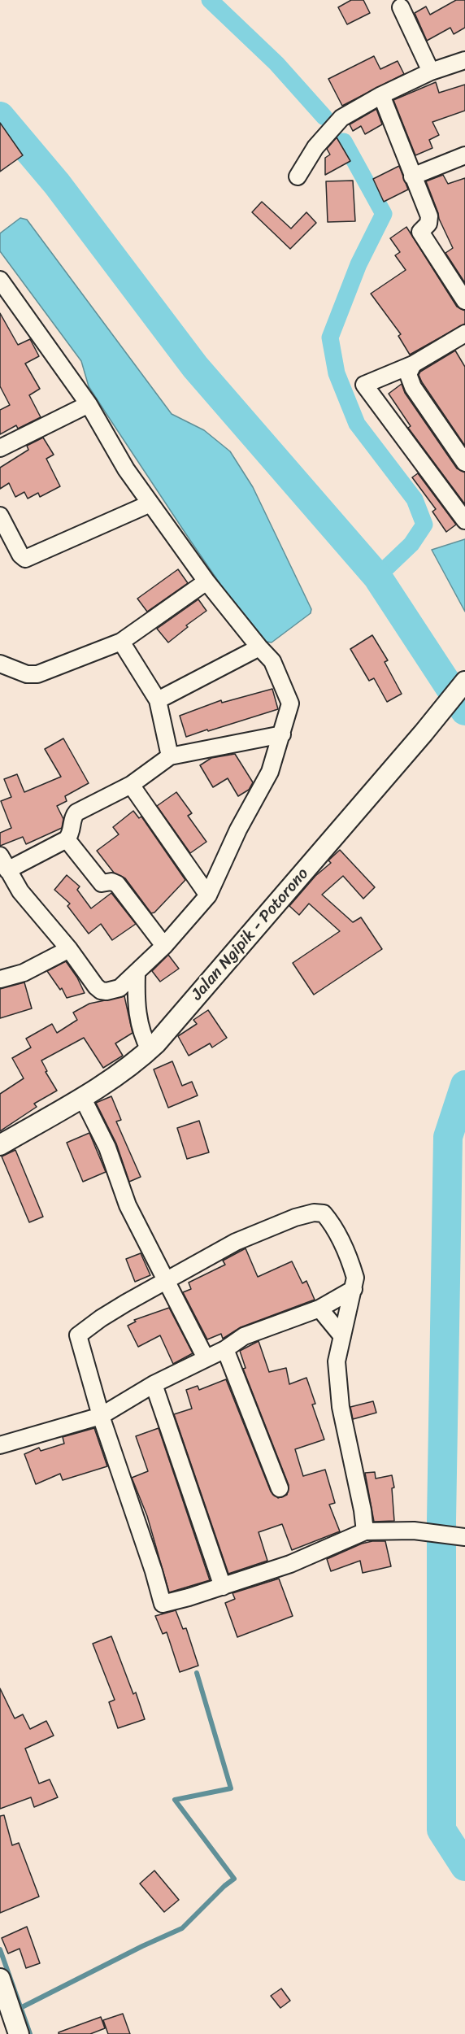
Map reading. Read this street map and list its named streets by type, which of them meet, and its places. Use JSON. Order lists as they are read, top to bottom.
{
  "streets": {
    "street": ["Jalan Ngipik - Potorono"]
  }
}
